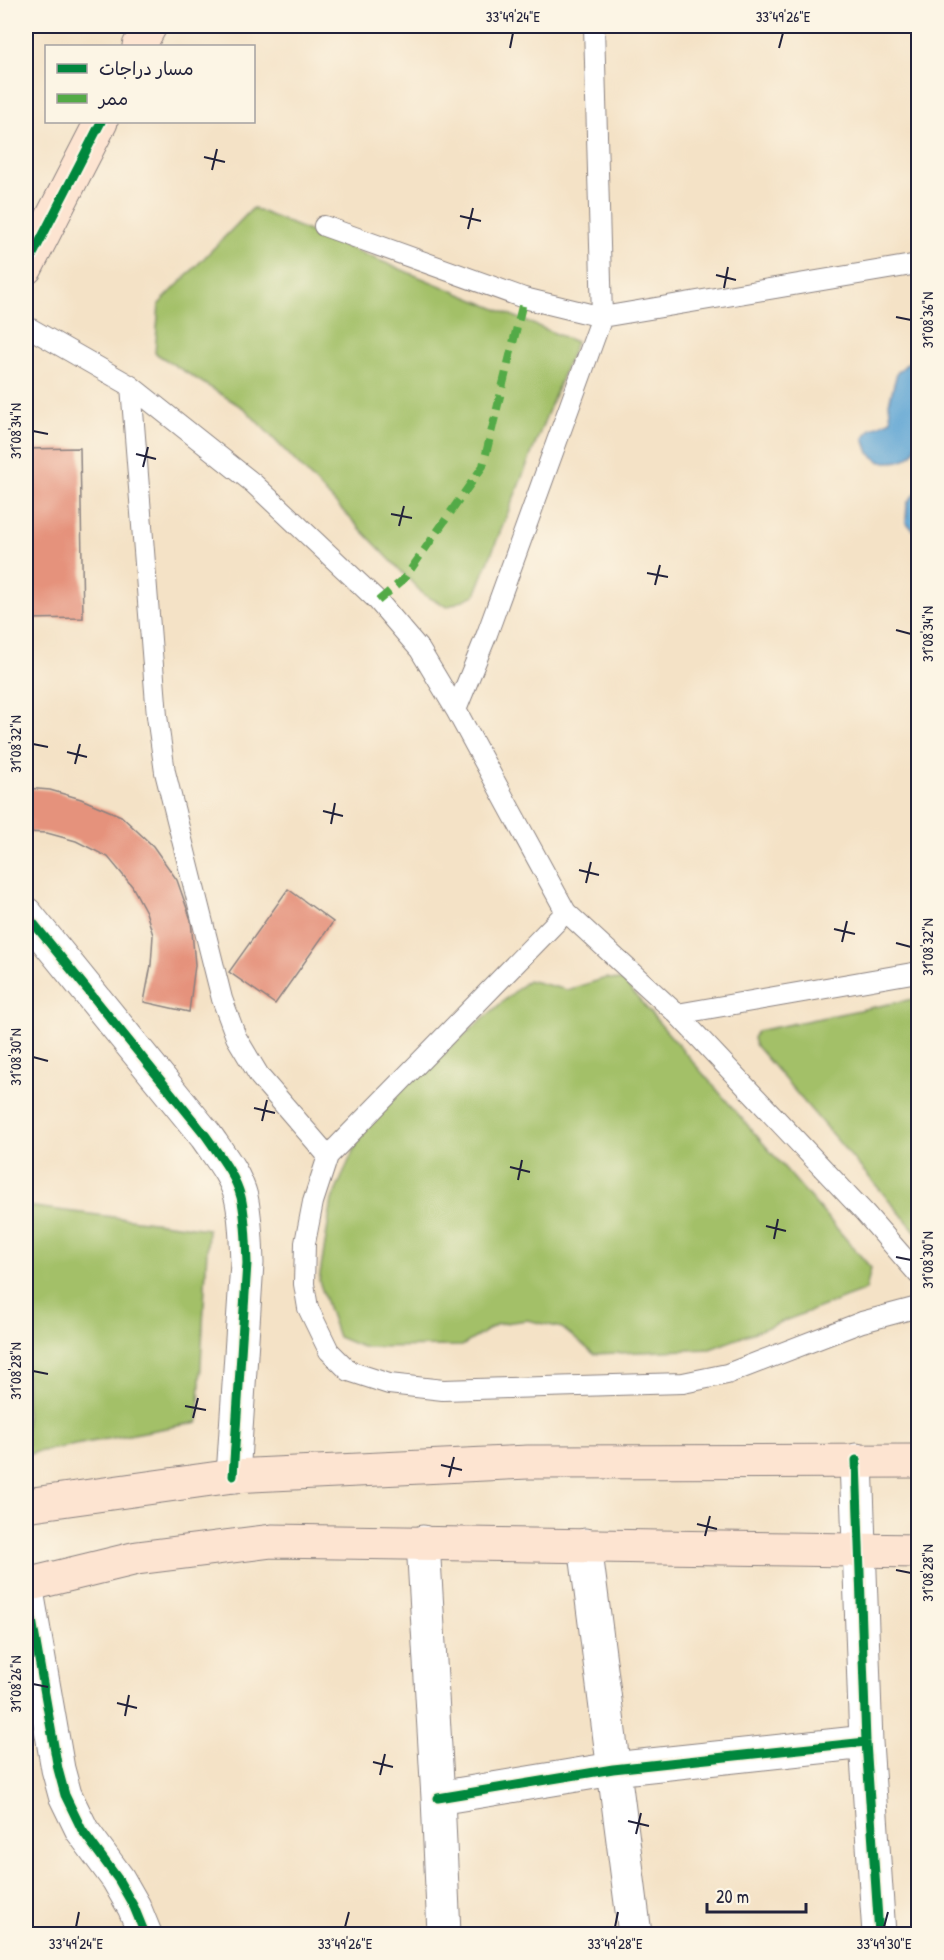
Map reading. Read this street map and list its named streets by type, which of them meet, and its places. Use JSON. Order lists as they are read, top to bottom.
{
  "legend": ["مسار دراجات", "ممر"],
  "scale_bar": "20 m",
  "coordinates": [
    "33°49'24\"E",
    "33°49'26\"E",
    "31°08'36\"N",
    "31°08'34\"N",
    "31°08'32\"N",
    "31°08'30\"N",
    "31°08'28\"N",
    "31°08'26\"N",
    "33°49'28\"E",
    "33°49'30\"E"
  ]
}
